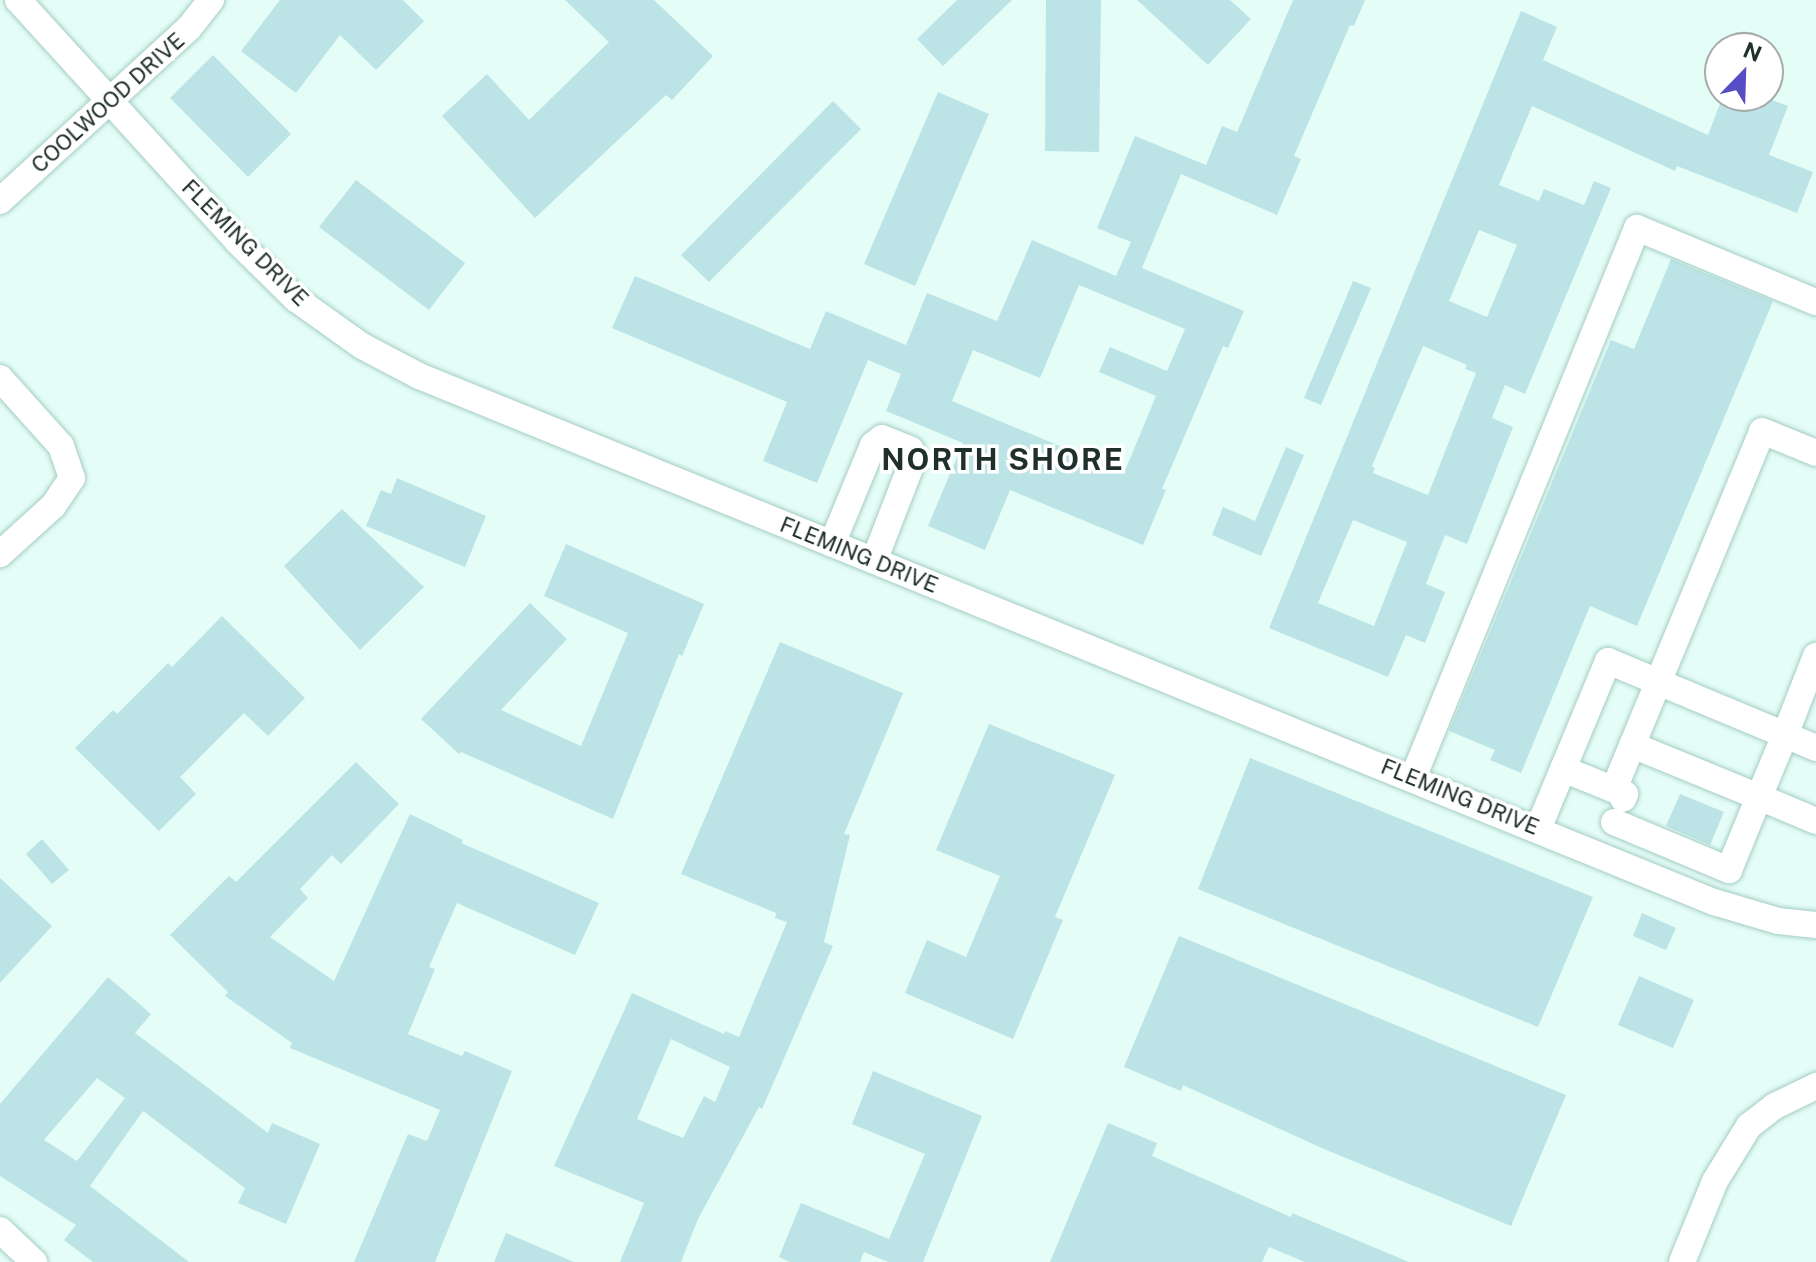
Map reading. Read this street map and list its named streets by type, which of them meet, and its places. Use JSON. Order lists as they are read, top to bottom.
{
  "streets": {
    "street": ["COOLWOOD DRIVE", "FLEMING DRIVE"]
  },
  "crossings": [
    ["COOLWOOD DRIVE", "FLEMING DRIVE"]
  ],
  "districts": ["NORTH SHORE"],
  "north": "top right"
}
